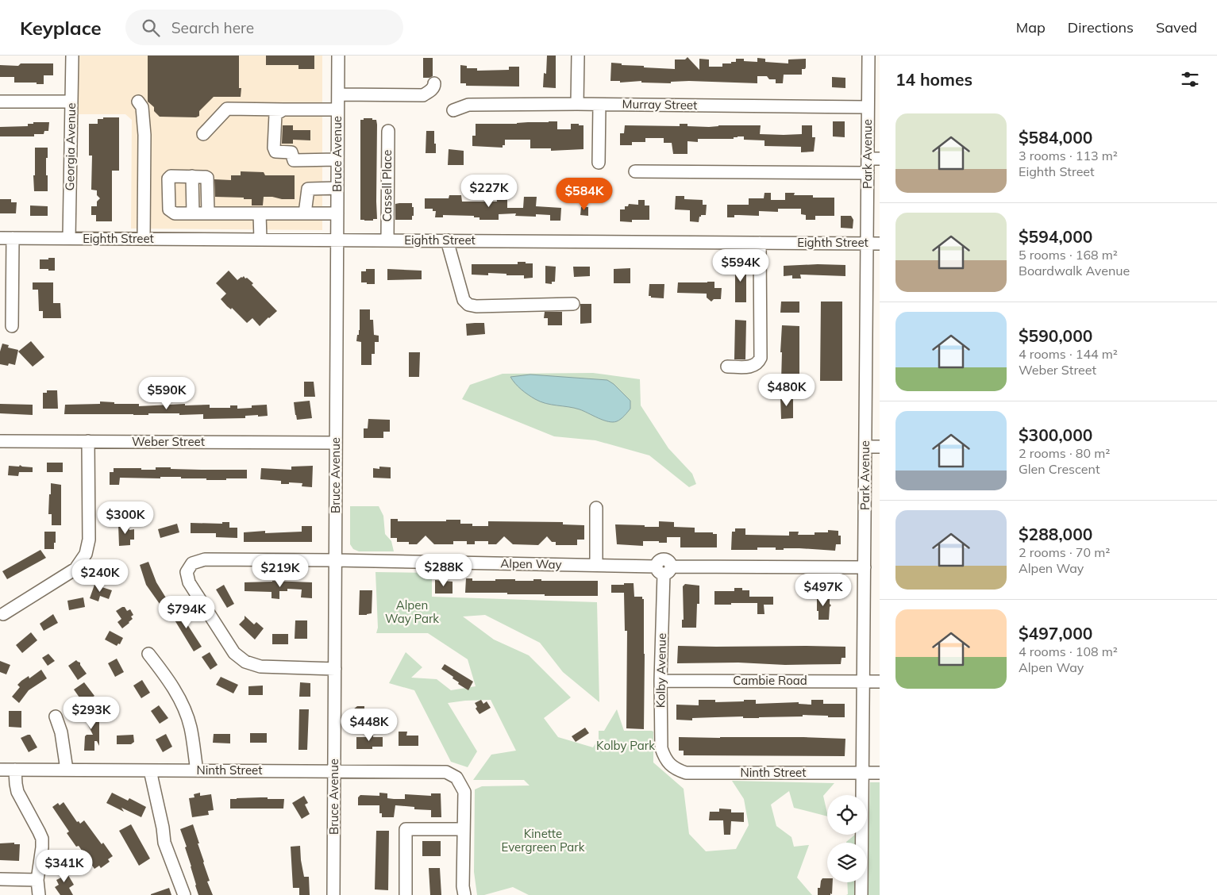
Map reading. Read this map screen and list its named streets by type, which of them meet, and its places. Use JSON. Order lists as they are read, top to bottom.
{
  "streets": {
    "street": [
      "Murray Street",
      "Georgia Avenue",
      "Bruce Avenue",
      "Park Avenue",
      "Cassell Place",
      "Eighth Street",
      "Weber Street",
      "Alpen Way",
      "Kolby Avenue",
      "Cambie Road",
      "Ninth Street"
    ]
  },
  "crossings": [
    ["Murray Street", "Park Avenue"],
    ["Georgia Avenue", "Eighth Street"],
    ["Bruce Avenue", "Eighth Street"],
    ["Bruce Avenue", "Weber Street"],
    ["Bruce Avenue", "Alpen Way"],
    ["Bruce Avenue", "Ninth Street"],
    ["Park Avenue", "Eighth Street"],
    ["Park Avenue", "Alpen Way"],
    ["Park Avenue", "Cambie Road"],
    ["Park Avenue", "Ninth Street"],
    ["Cassell Place", "Eighth Street"],
    ["Alpen Way", "Kolby Avenue"],
    ["Kolby Avenue", "Cambie Road"],
    ["Kolby Avenue", "Ninth Street"]
  ],
  "parks": ["Alpen Way Park", "Kolby Park", "Kinette Evergreen Park"],
  "page": {
    "header": "Keyplace",
    "search": "Search here",
    "nav": ["Map", "Directions", "Saved"],
    "heading": "14 homes",
    "list": [
      {
        "name": "$584,000",
        "note": "3 rooms · 113 m² · Eighth Street"
      },
      {
        "name": "$594,000",
        "note": "5 rooms · 168 m² · Boardwalk Avenue"
      },
      {
        "name": "$590,000",
        "note": "4 rooms · 144 m² · Weber Street"
      },
      {
        "name": "$300,000",
        "note": "2 rooms · 80 m² · Glen Crescent"
      },
      {
        "name": "$288,000",
        "note": "2 rooms · 70 m² · Alpen Way"
      },
      {
        "name": "$497,000",
        "note": "4 rooms · 108 m² · Alpen Way"
      }
    ],
    "price": [
      "$227K",
      "$584K",
      "$594K",
      "$480K",
      "$590K",
      "$300K",
      "$288K",
      "$219K",
      "$240K",
      "$497K",
      "$794K",
      "$293K",
      "$448K",
      "$341K"
    ]
  }
}
